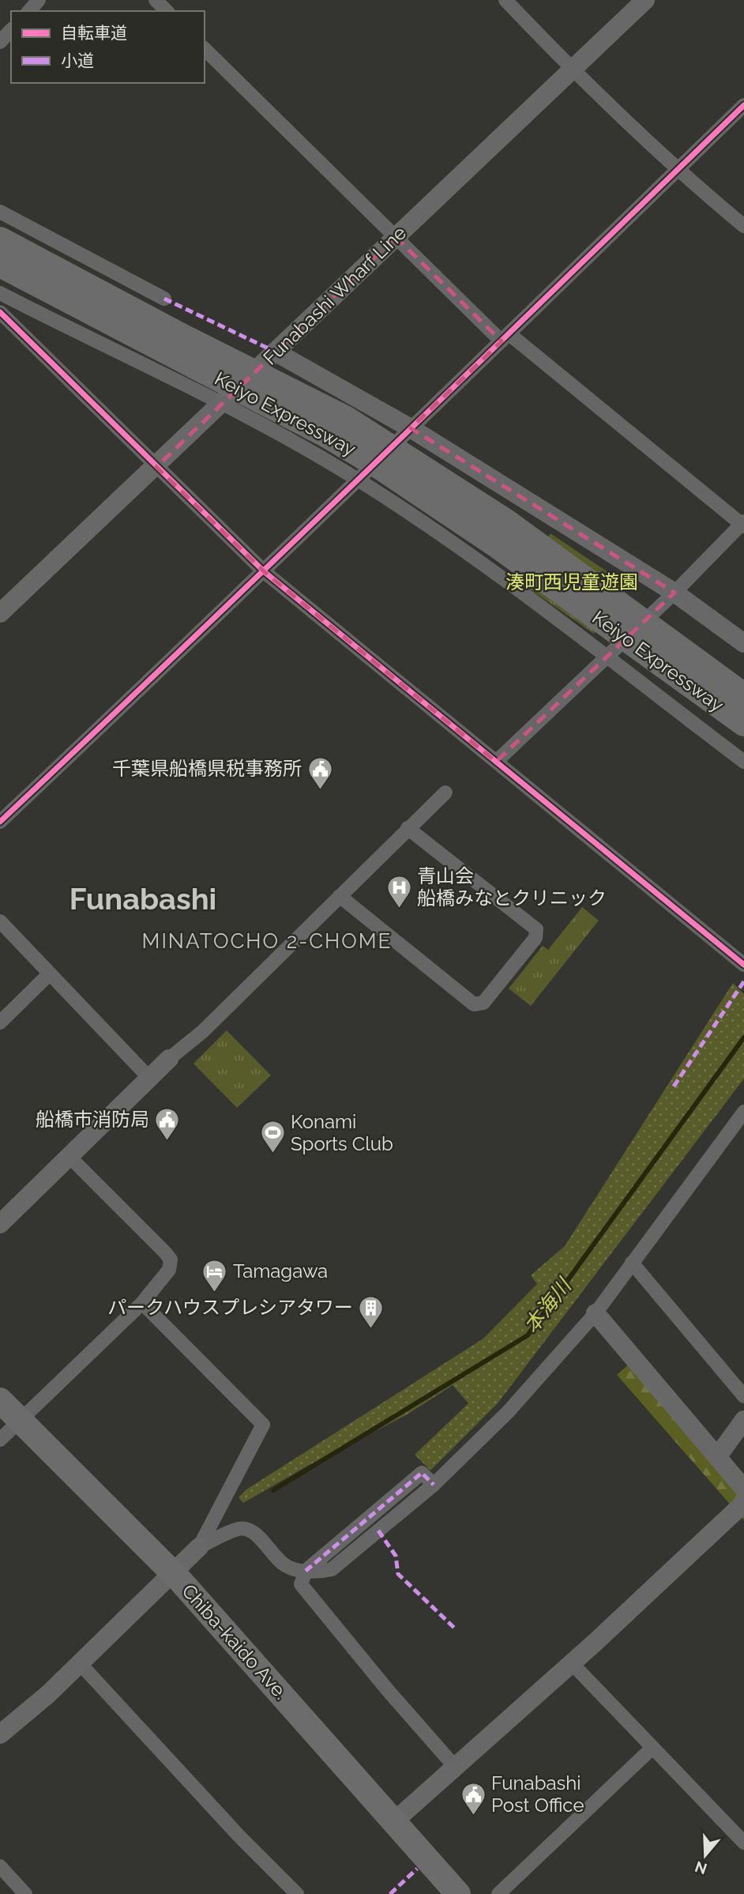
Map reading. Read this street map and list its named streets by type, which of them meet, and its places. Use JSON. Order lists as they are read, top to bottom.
{
  "streets": {
    "highway": ["Keiyo Expressway", "Chiba-kaido Ave."],
    "street": ["Funabashi Wharf Line"]
  },
  "districts": ["Funabashi", "MINATOCHO 2-CHOME"],
  "water": ["本海川"],
  "parks": ["湊町西児童遊園"],
  "places": {
    "public building": ["千葉県船橋県税事務所", "船橋市消防局", "Funabashi Post Office"],
    "hospital": ["青山会 船橋みなとクリニック"],
    "sports": ["Konami Sports Club"],
    "hotel": ["Tamagawa"],
    "building": ["パークハウスプレシアタワー"]
  },
  "legend": ["自転車道", "小道"],
  "north": "bottom"
}
